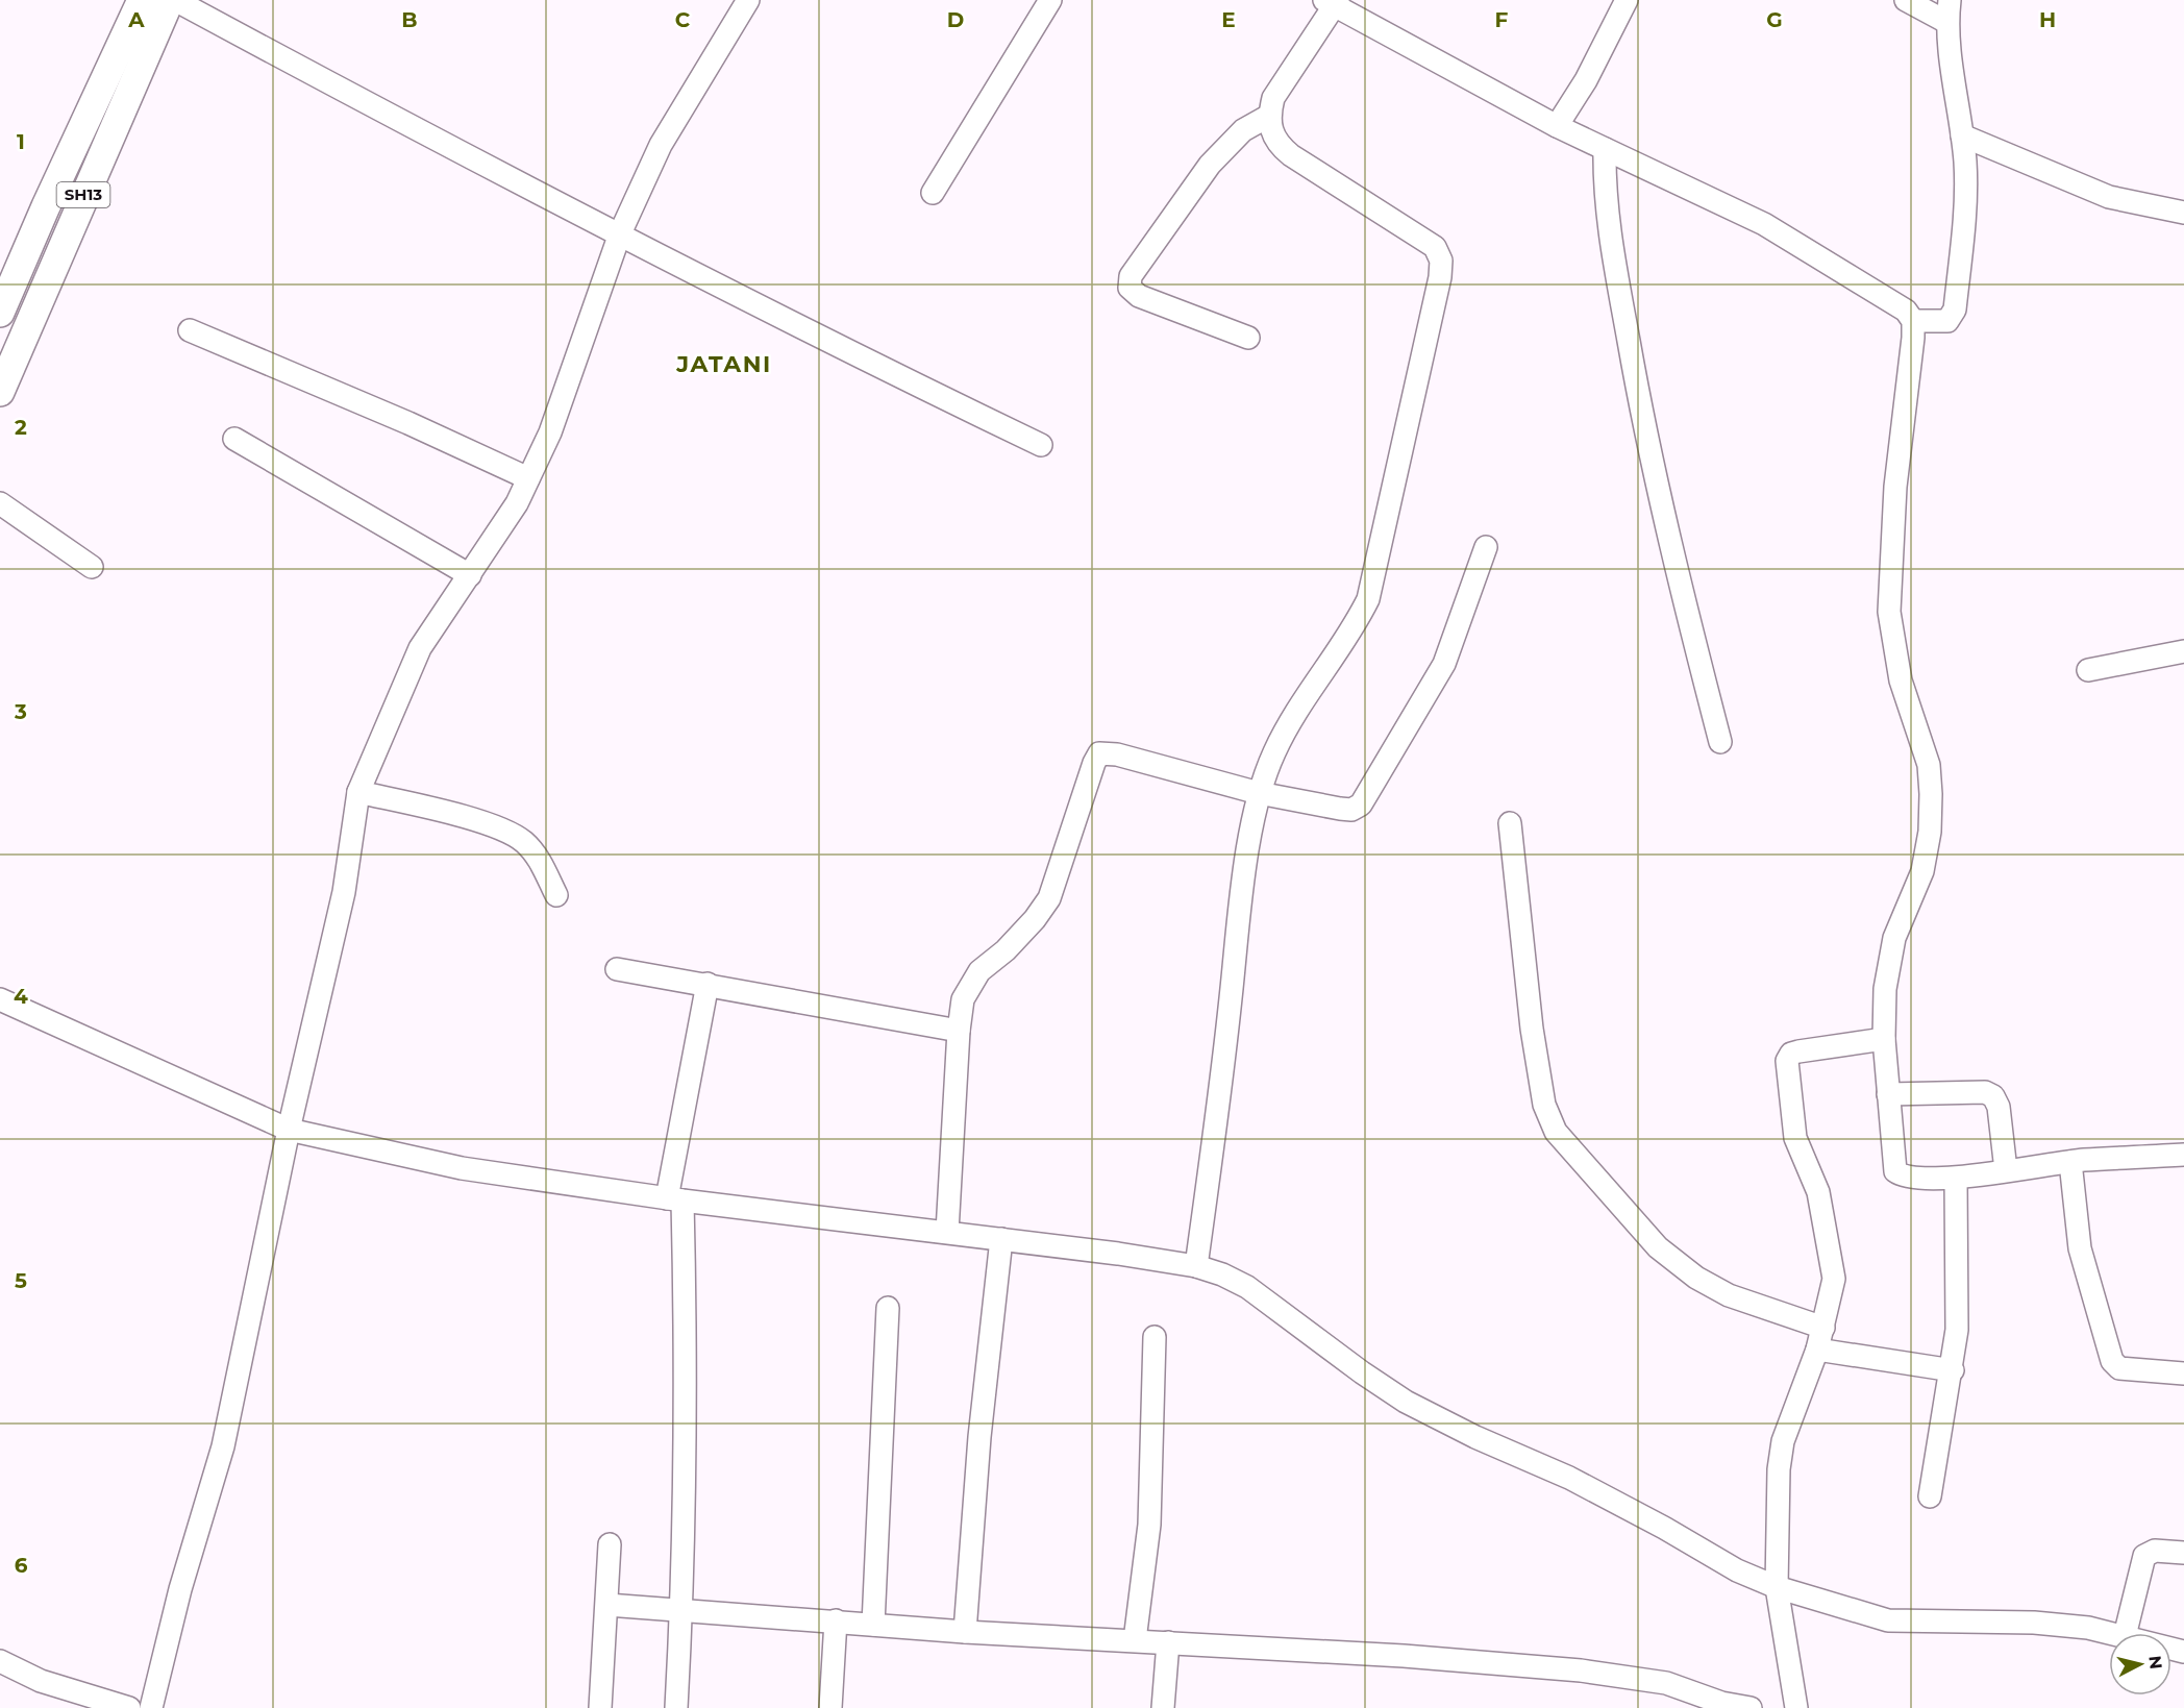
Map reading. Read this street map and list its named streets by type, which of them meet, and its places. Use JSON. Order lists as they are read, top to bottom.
{
  "streets": {
    "main road": ["SH13"]
  },
  "districts": ["JATANI"],
  "north": "right",
  "grid": {
    "columns": [
      "A",
      "B",
      "C",
      "D",
      "E",
      "F",
      "G",
      "H"
    ],
    "rows": [
      "1",
      "2",
      "3",
      "4",
      "5",
      "6"
    ]
  }
}
